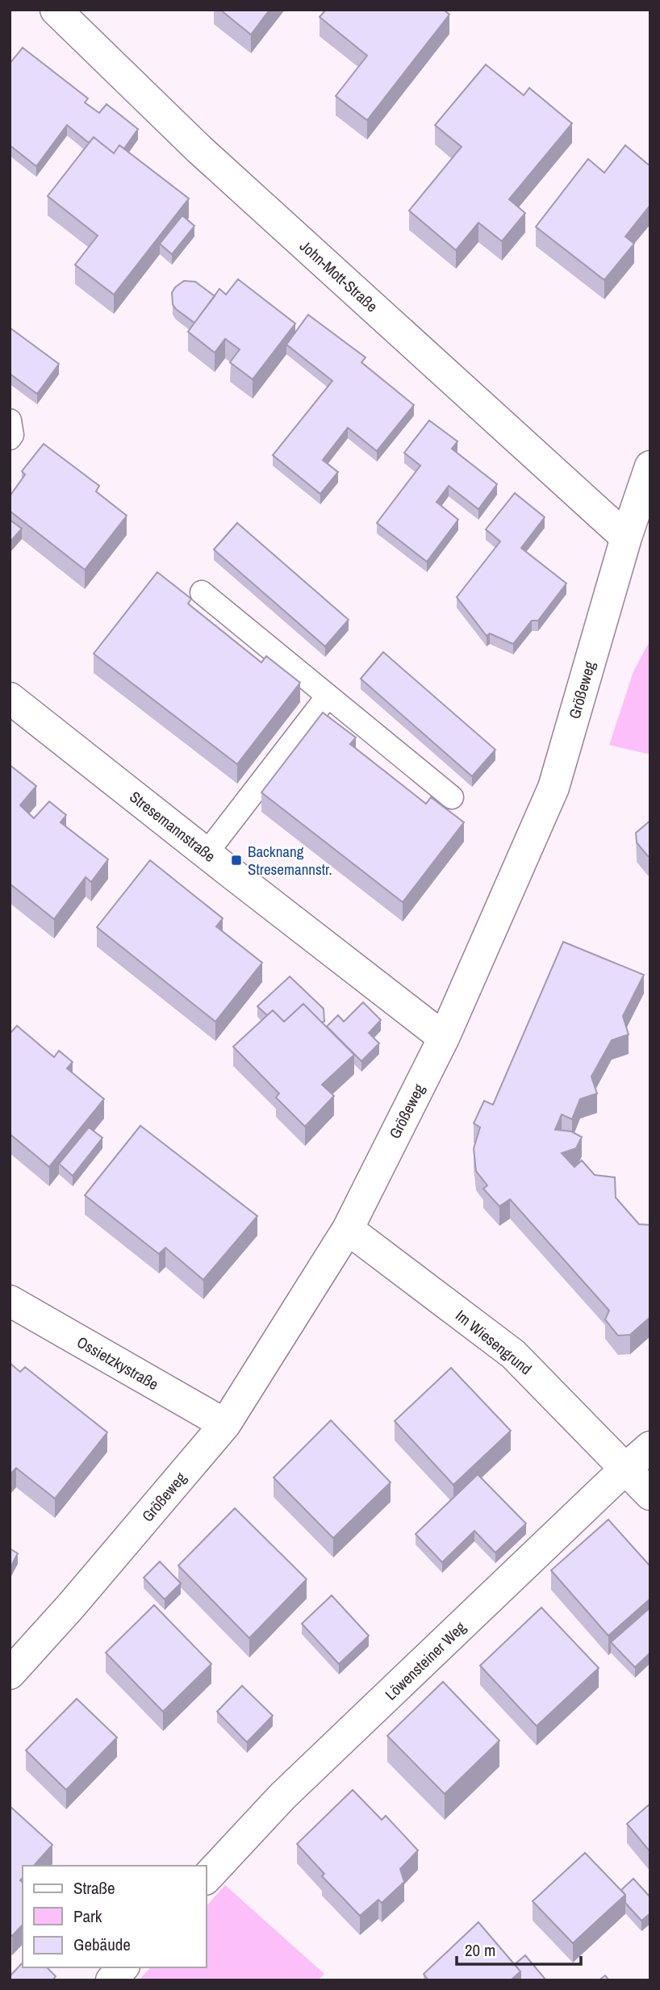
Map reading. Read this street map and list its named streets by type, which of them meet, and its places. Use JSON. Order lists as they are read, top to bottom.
{
  "streets": {
    "street": [
      "John-Mott-Straße",
      "Größeweg",
      "Stresemannstraße",
      "Im Wiesengrund",
      "Ossietzkystraße",
      "Löwensteiner Weg"
    ]
  },
  "crossings": [
    ["John-Mott-Straße", "Größeweg"],
    ["Größeweg", "Stresemannstraße"],
    ["Größeweg", "Im Wiesengrund"],
    ["Größeweg", "Ossietzkystraße"],
    ["Im Wiesengrund", "Löwensteiner Weg"]
  ],
  "places": {
    "transit": ["Backnang Stresemannstr."]
  },
  "legend": ["Straße", "Park", "Gebäude"],
  "scale_bar": "20 m"
}
